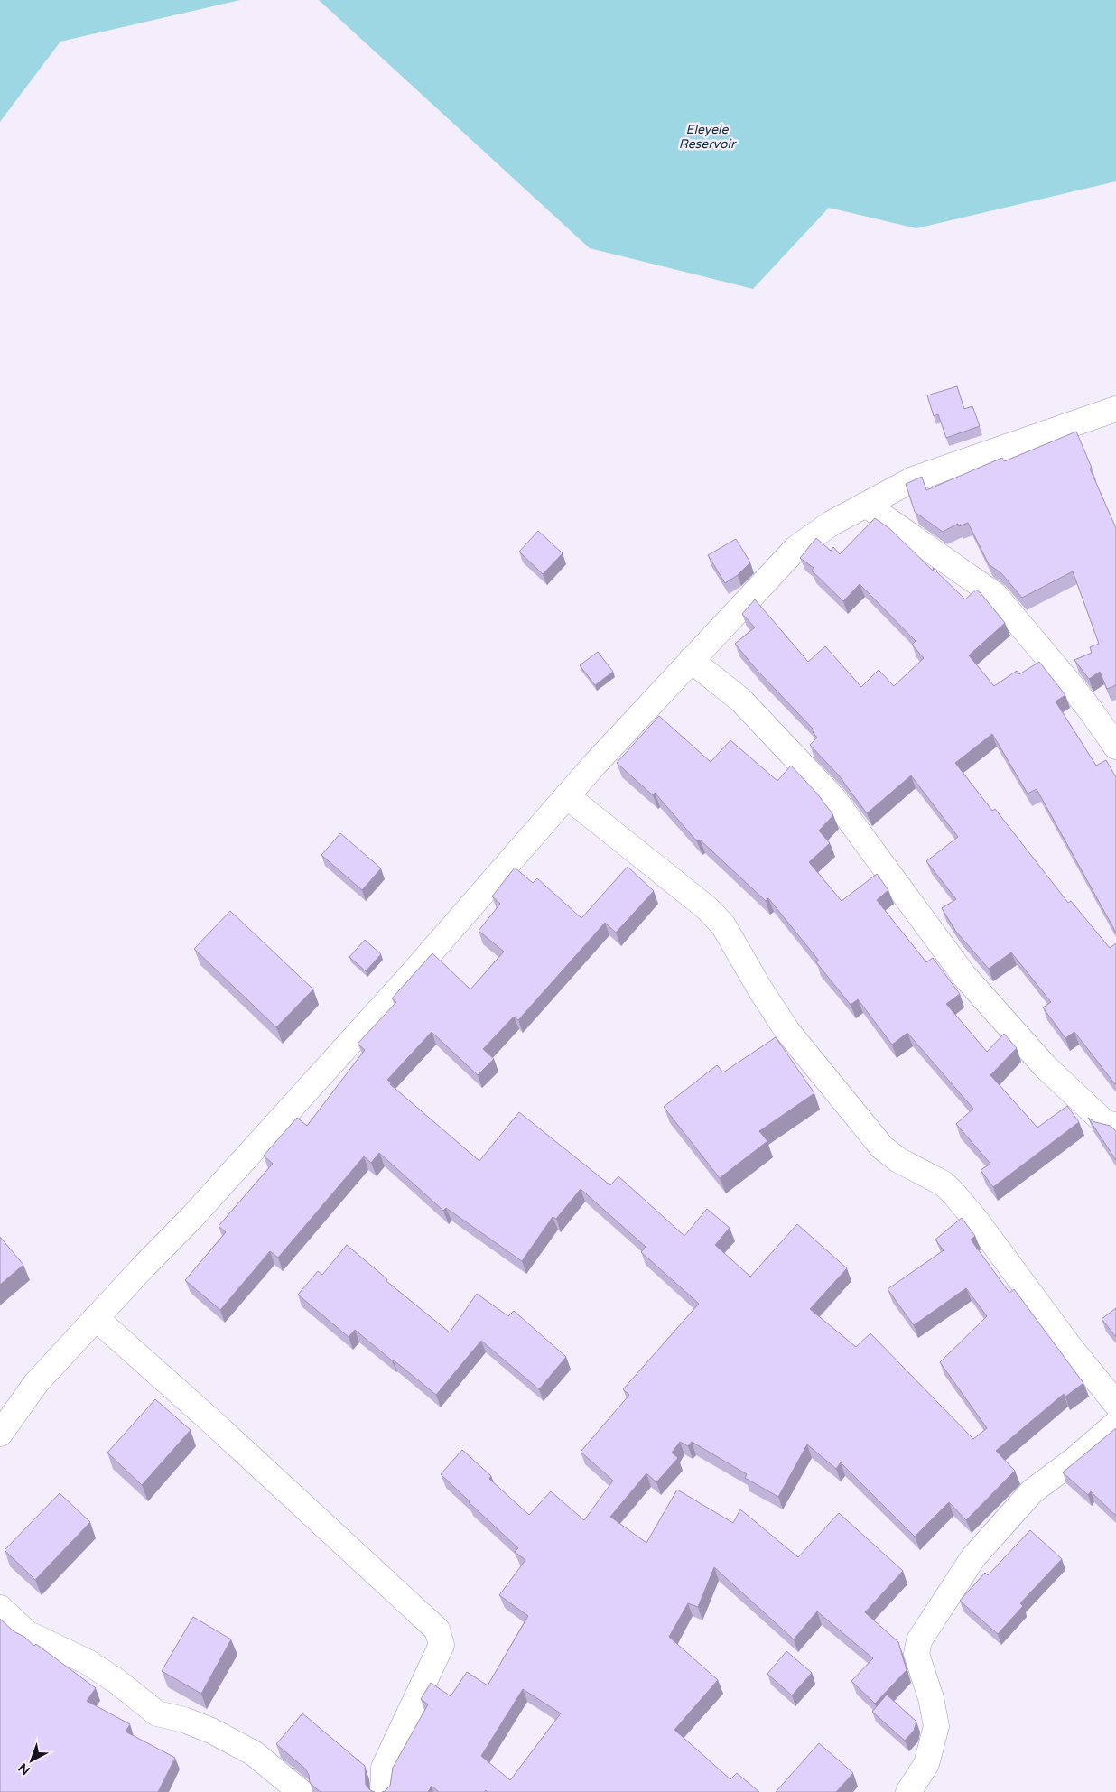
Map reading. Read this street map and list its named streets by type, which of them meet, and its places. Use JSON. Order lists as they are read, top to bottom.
{
  "water": ["Eleyele Reservoir"],
  "north": "bottom left"
}
